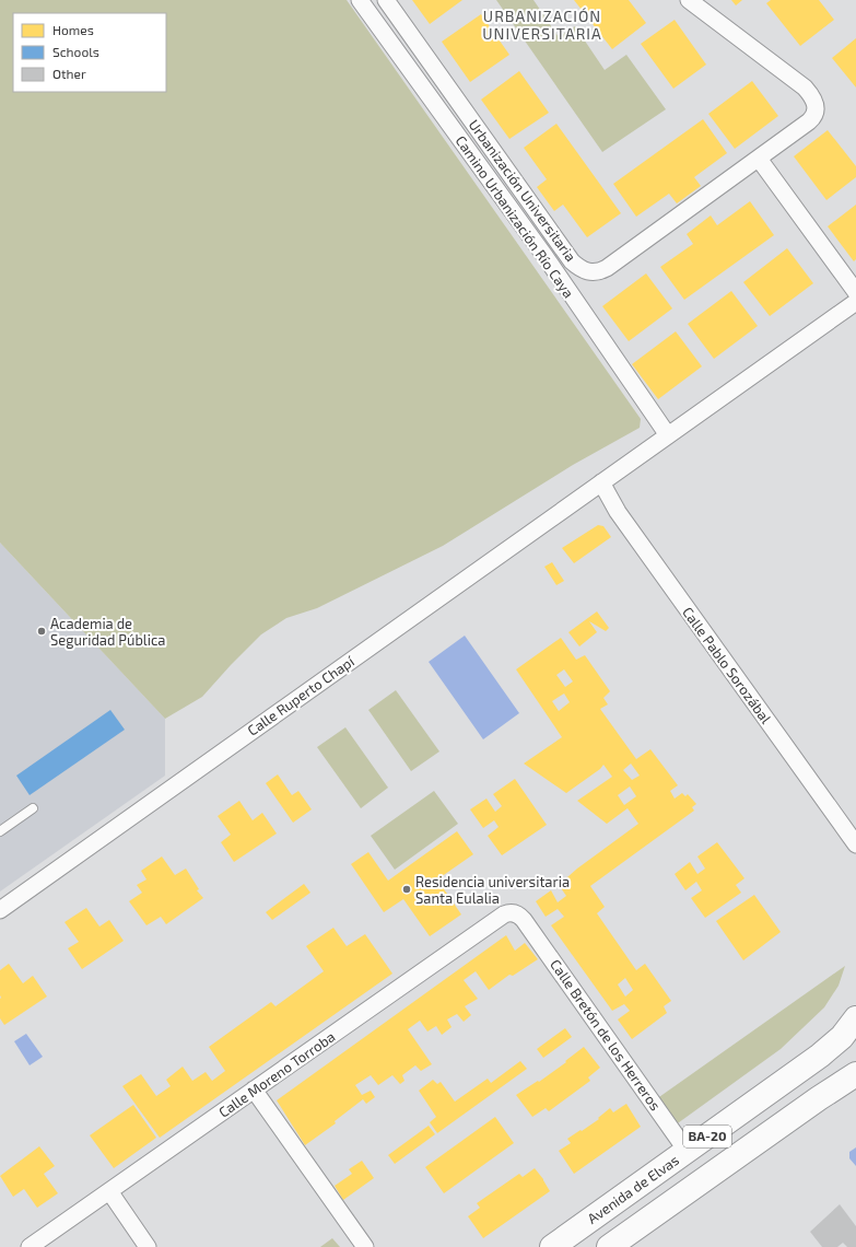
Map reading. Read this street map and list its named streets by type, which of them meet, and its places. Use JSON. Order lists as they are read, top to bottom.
{
  "streets": {
    "highway": ["BA-20", "Avenida de Elvas"],
    "street": [
      "Urbanización Universitaria",
      "Camino Urbanización Río Caya",
      "Calle Pablo Sorozábal",
      "Calle Ruperto Chapí",
      "Calle Bretón de los Herreros",
      "Calle Moreno Torroba"
    ]
  },
  "crossings": [
    ["Calle Pablo Sorozábal", "Calle Ruperto Chapí"],
    ["Calle Bretón de los Herreros", "Calle Moreno Torroba"],
    ["Calle Bretón de los Herreros", "Avenida de Elvas"]
  ],
  "districts": ["URBANIZACIÓN UNIVERSITARIA"],
  "places": ["Academia de Seguridad Pública", "Residencia universitaria Santa Eulalia"],
  "legend": ["Homes", "Schools", "Other"]
}
